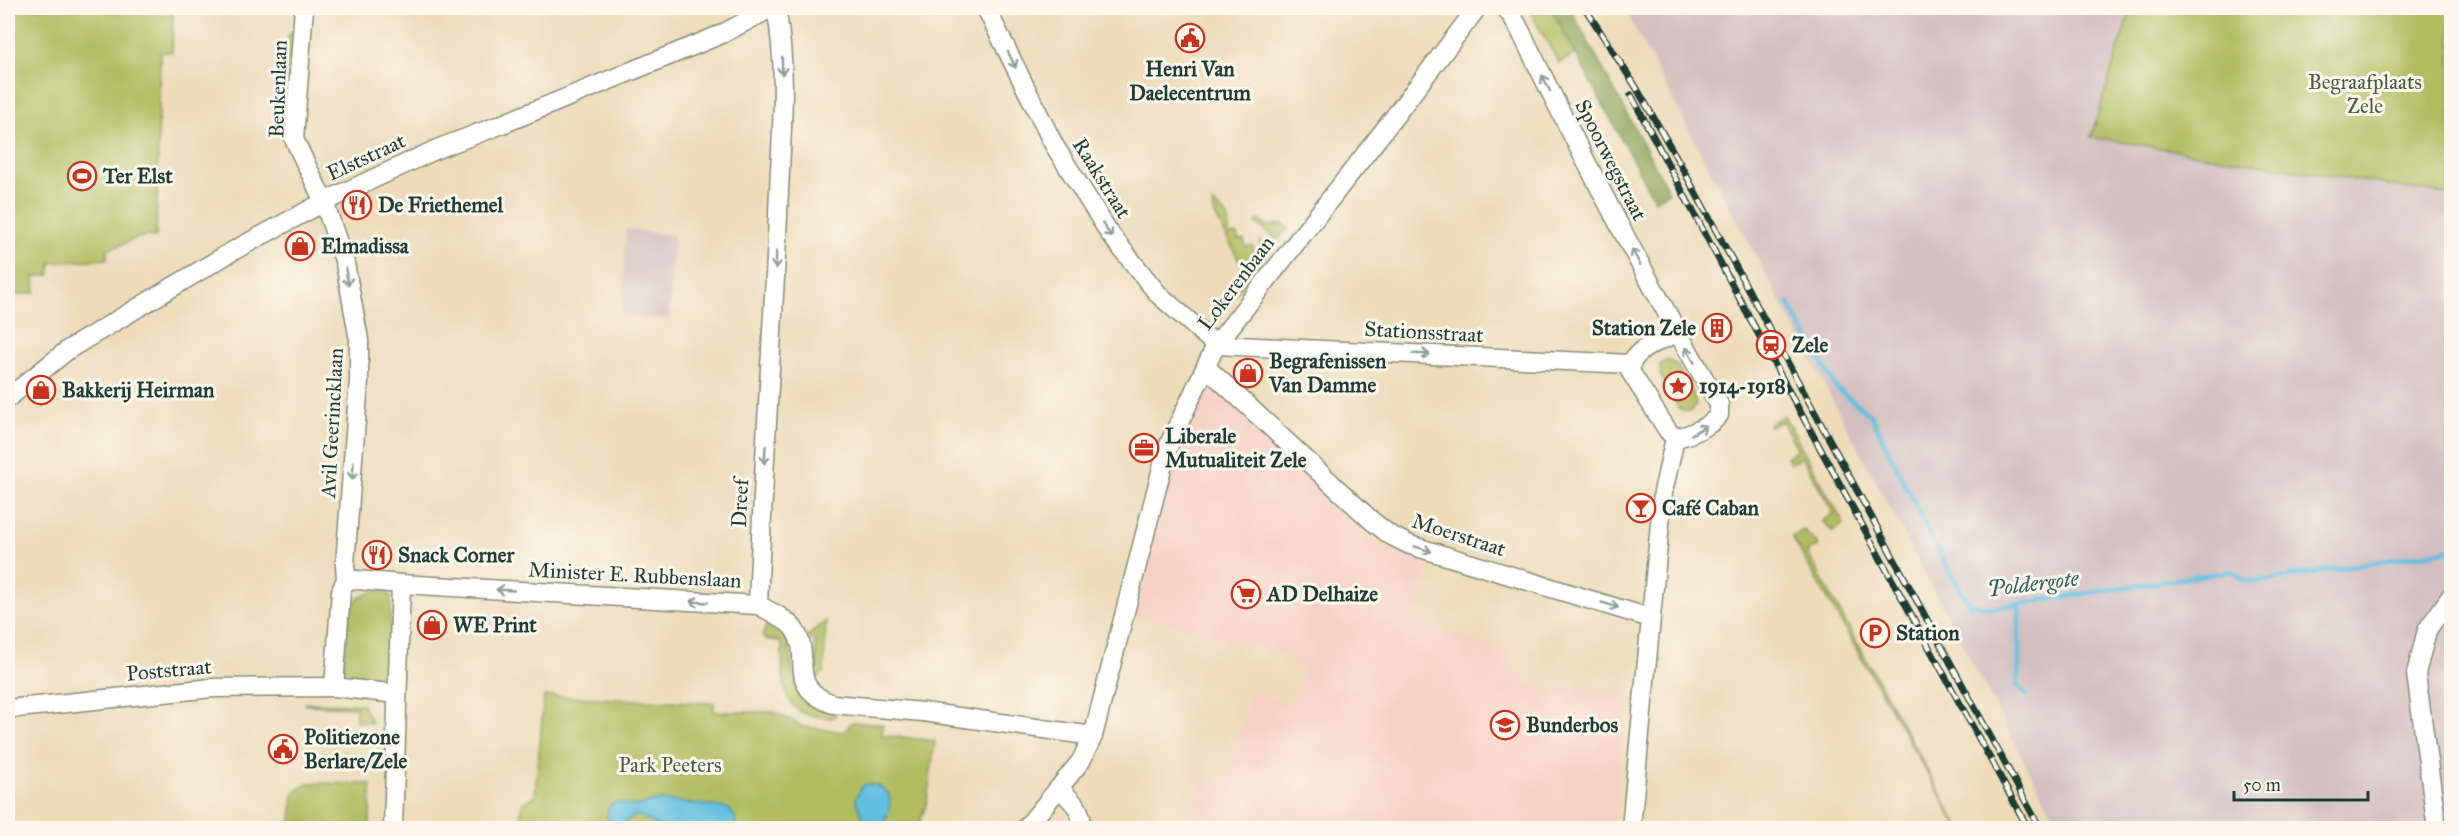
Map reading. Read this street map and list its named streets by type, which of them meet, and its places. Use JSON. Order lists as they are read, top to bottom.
{
  "streets": {
    "street": [
      "Beukenlaan",
      "Elststraat",
      "Spoorwegstraat",
      "Raakstraat",
      "Lokerenbaan",
      "Stationsstraat",
      "Avil Geerincklaan",
      "Dreef",
      "Moerstraat",
      "Minister E. Rubbenslaan",
      "Poststraat"
    ]
  },
  "crossings": [
    ["Beukenlaan", "Elststraat"],
    ["Beukenlaan", "Avil Geerincklaan"],
    ["Elststraat", "Avil Geerincklaan"],
    ["Raakstraat", "Lokerenbaan"],
    ["Raakstraat", "Stationsstraat"],
    ["Lokerenbaan", "Stationsstraat"],
    ["Lokerenbaan", "Moerstraat"],
    ["Avil Geerincklaan", "Poststraat"],
    ["Dreef", "Minister E. Rubbenslaan"]
  ],
  "one_way": [
    "Spoorwegstraat",
    "Raakstraat",
    "Stationsstraat",
    "Avil Geerincklaan",
    "Dreef",
    "Moerstraat",
    "Minister E. Rubbenslaan"
  ],
  "water": ["Poldergote"],
  "parks": ["Begraafplaats Zele", "Park Peeters"],
  "places": {
    "public building": ["Henri Van Daelecentrum", "Politiezone Berlare/Zele"],
    "sports": ["Ter Elst"],
    "restaurant": ["De Friethemel", "Snack Corner"],
    "shop": [
      "Elmadissa",
      "Begrafenissen Van Damme",
      "Bakkerij Heirman",
      "WE Print"
    ],
    "building": ["Station Zele"],
    "station": ["Zele"],
    "place": ["1914-1918"],
    "office": ["Liberale Mutualiteit Zele"],
    "bar": ["Café Caban"],
    "supermarket": ["AD Delhaize"],
    "parking": ["Station"],
    "school or university": ["Bunderbos"]
  },
  "scale_bar": "50 m"
}
